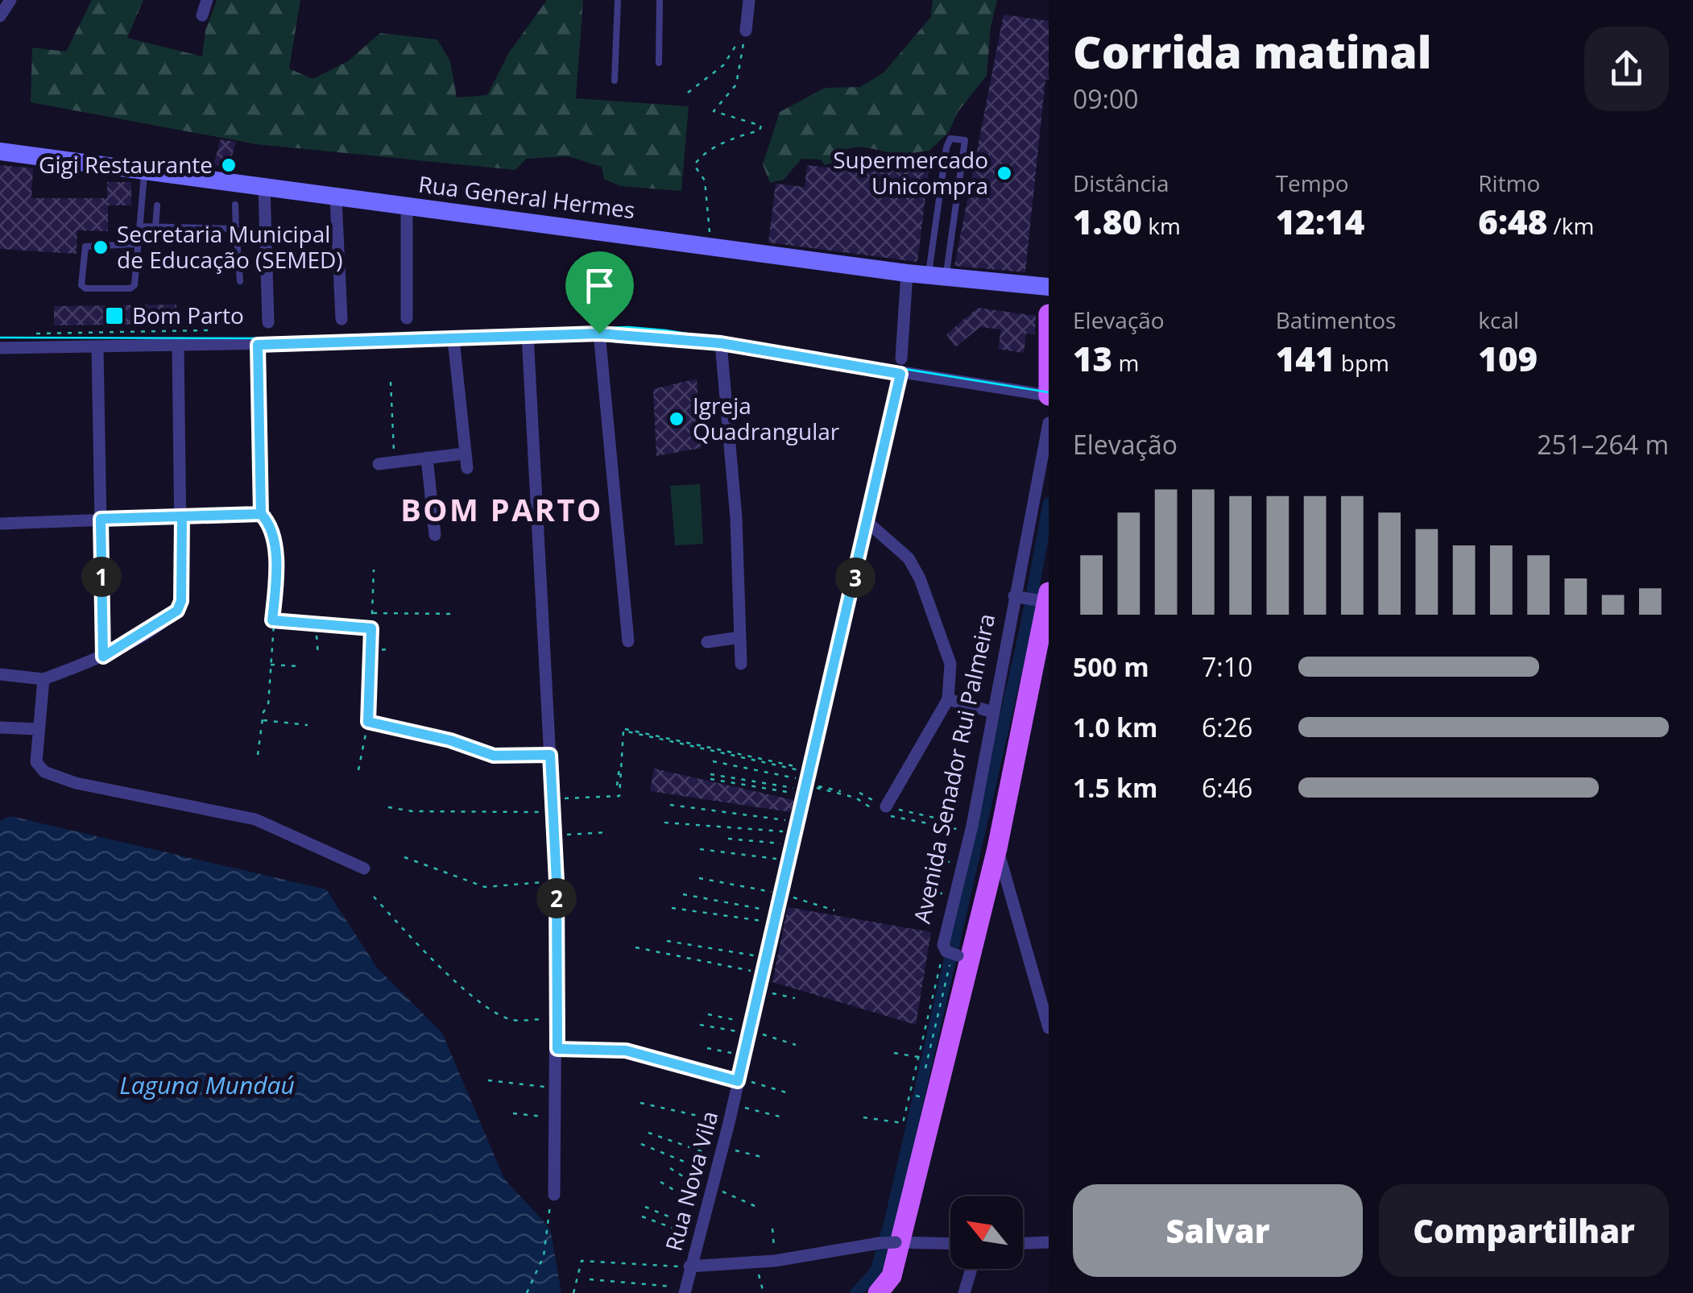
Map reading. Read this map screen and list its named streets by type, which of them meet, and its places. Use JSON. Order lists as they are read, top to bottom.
{
  "streets": {
    "street": ["Rua General Hermes", "Avenida Senador Rui Palmeira", "Rua Nova Vila"]
  },
  "districts": ["BOM PARTO"],
  "water": ["Laguna Mundaú"],
  "places": {
    "other": [
      "Gigi Restaurante",
      "Supermercado Unicompra",
      "Secretaria Municipal de Educação (SEMED)",
      "Igreja Quadrangular"
    ],
    "transit": ["Bom Parto"]
  },
  "north": "top left",
  "page": {
    "heading": ["Corrida matinal", "09:00"],
    "stats": [
      ["Distância", "1.80 km"],
      ["Tempo", "12:14"],
      ["Ritmo", "6:48 /km"],
      ["Elevação", "13 m"],
      ["Batimentos", "141 bpm"],
      ["kcal", "109"]
    ],
    "chart": ["Elevação", "251–264 m"],
    "pins": ["1", "3", "2"],
    "list": [
      {
        "name": "500 m",
        "note": "7:10"
      },
      {
        "name": "1.0 km",
        "note": "6:26"
      },
      {
        "name": "1.5 km",
        "note": "6:46"
      }
    ],
    "buttons": ["Salvar", "Compartilhar"]
  }
}
